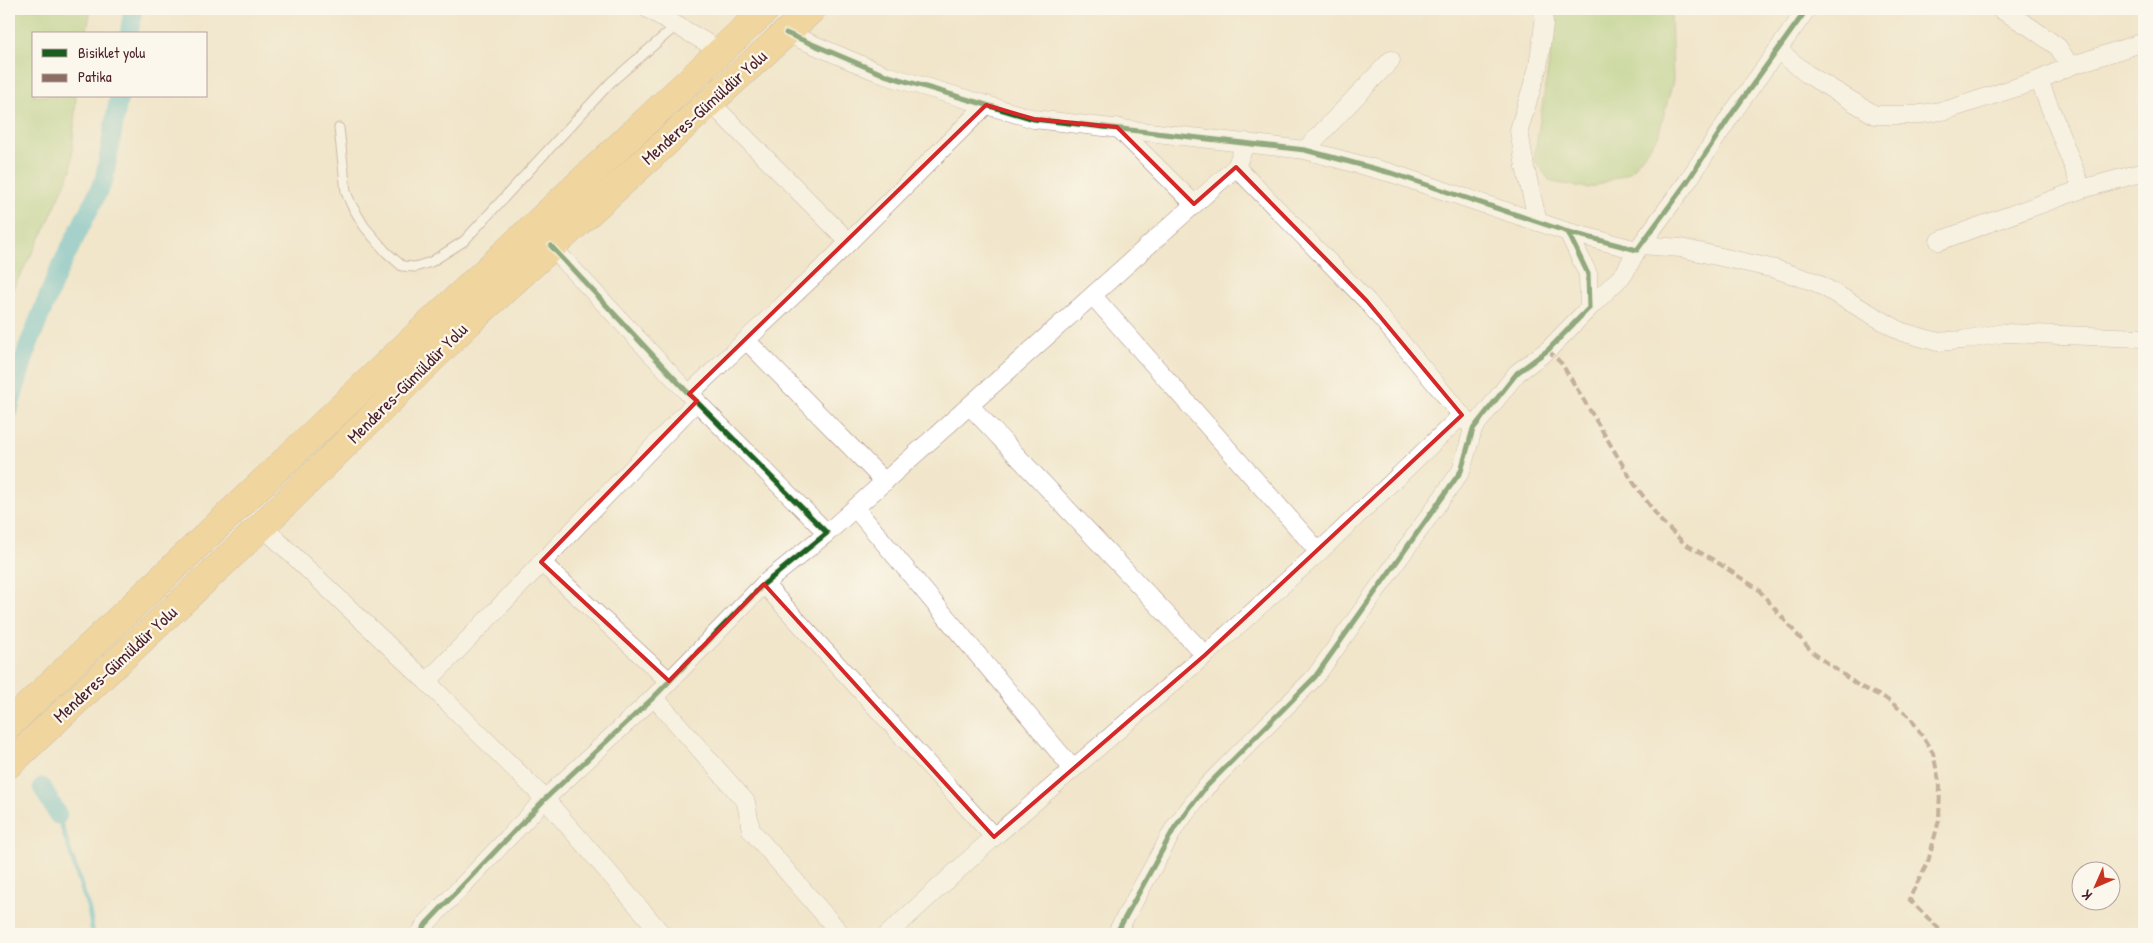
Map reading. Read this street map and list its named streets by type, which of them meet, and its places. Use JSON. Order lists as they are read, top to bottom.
{
  "streets": {
    "main road": ["Menderes-Gümüldür Yolu"]
  },
  "legend": ["Bisiklet yolu", "Patika"],
  "north": "bottom left"
}
